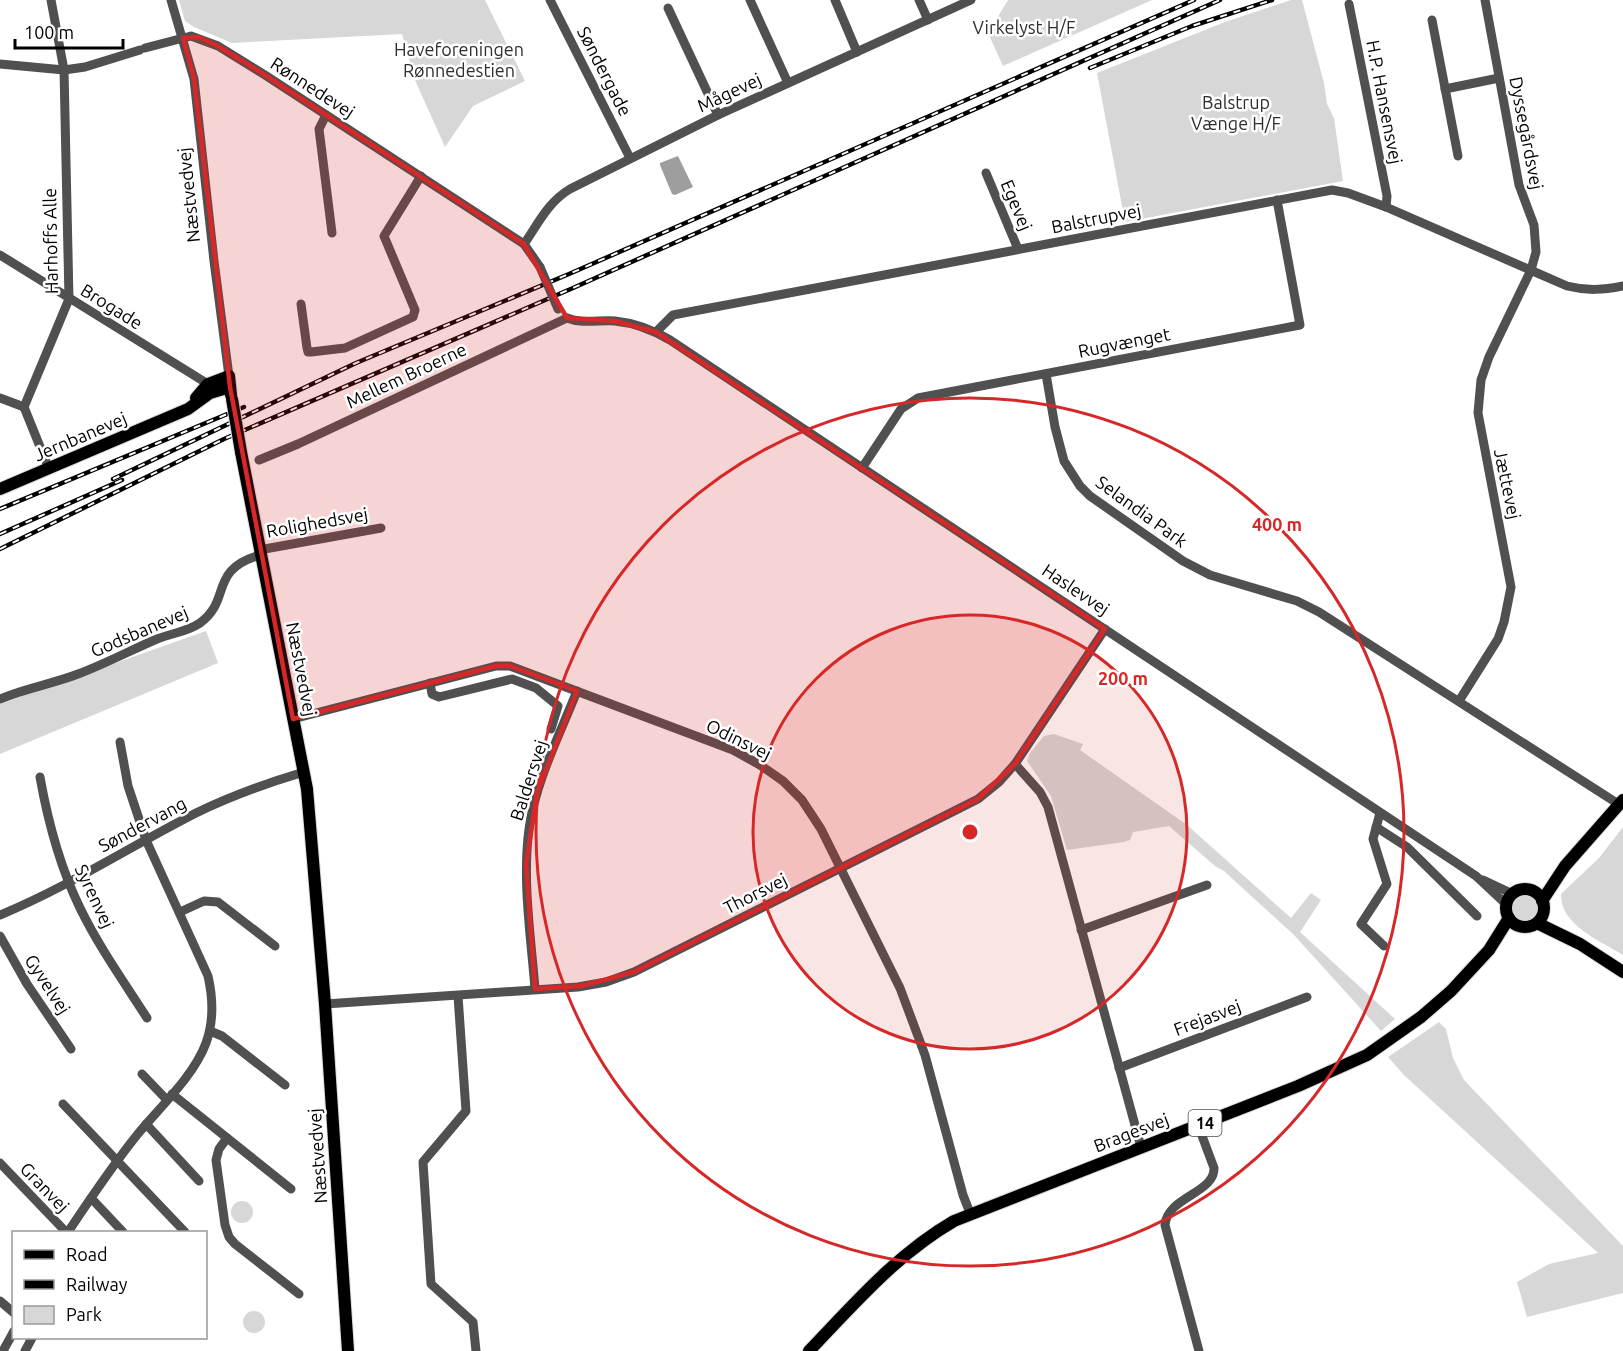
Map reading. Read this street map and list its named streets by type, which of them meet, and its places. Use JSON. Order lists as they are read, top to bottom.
{
  "streets": {
    "main road": [
      "Næstvedvej",
      "Jernbanevej",
      "14",
      "Bragesvej"
    ],
    "street": [
      "Søndergade",
      "Rønnedevej",
      "Mågevej",
      "H.P. Hansensvej",
      "Dyssegårdsvej",
      "Egevej",
      "Balstrupvej",
      "Harhoffs Alle",
      "Brogade",
      "Rugvænget",
      "Mellem Broerne",
      "Jættevej",
      "Selandia Park",
      "Rolighedsvej",
      "Haslevvej",
      "Godsbanevej",
      "Odinsvej",
      "Baldersvej",
      "Søndervang",
      "Thorsvej",
      "Syrenvej",
      "Gyvelvej",
      "Frejasvej",
      "Granvej"
    ]
  },
  "crossings": [
    ["Søndergade", "Mågevej"],
    ["Rønnedevej", "Mågevej"],
    ["Rønnedevej", "Næstvedvej"],
    ["Rønnedevej", "Mellem Broerne"],
    ["H.P. Hansensvej", "Balstrupvej"],
    ["Dyssegårdsvej", "Balstrupvej"],
    ["Dyssegårdsvej", "Jættevej"],
    ["Næstvedvej", "Jernbanevej"],
    ["Næstvedvej", "Rolighedsvej"],
    ["Næstvedvej", "Godsbanevej"],
    ["Næstvedvej", "Odinsvej"],
    ["Næstvedvej", "Søndervang"],
    ["Næstvedvej", "Thorsvej"],
    ["Egevej", "Balstrupvej"],
    ["Balstrupvej", "Rugvænget"],
    ["Balstrupvej", "Jættevej"],
    ["Balstrupvej", "Haslevvej"],
    ["Harhoffs Alle", "Brogade"],
    ["Brogade", "Jernbanevej"],
    ["Rugvænget", "Selandia Park"],
    ["Rugvænget", "Haslevvej"],
    ["Jættevej", "Selandia Park"],
    ["Rolighedsvej", "Godsbanevej"],
    ["Haslevvej", "Thorsvej"],
    ["Haslevvej", "Bragesvej"],
    ["Odinsvej", "Baldersvej"],
    ["Odinsvej", "Thorsvej"],
    ["Odinsvej", "Bragesvej"],
    ["Baldersvej", "Thorsvej"],
    ["Søndervang", "Syrenvej"]
  ],
  "parks": ["Virkelyst H/F", "Haveforeningen Rønnedestien", "Balstrup Vænge H/F"],
  "legend": ["Road", "Railway", "Park"],
  "scale_bar": "100 m",
  "rings": ["400 m", "200 m"]
}
